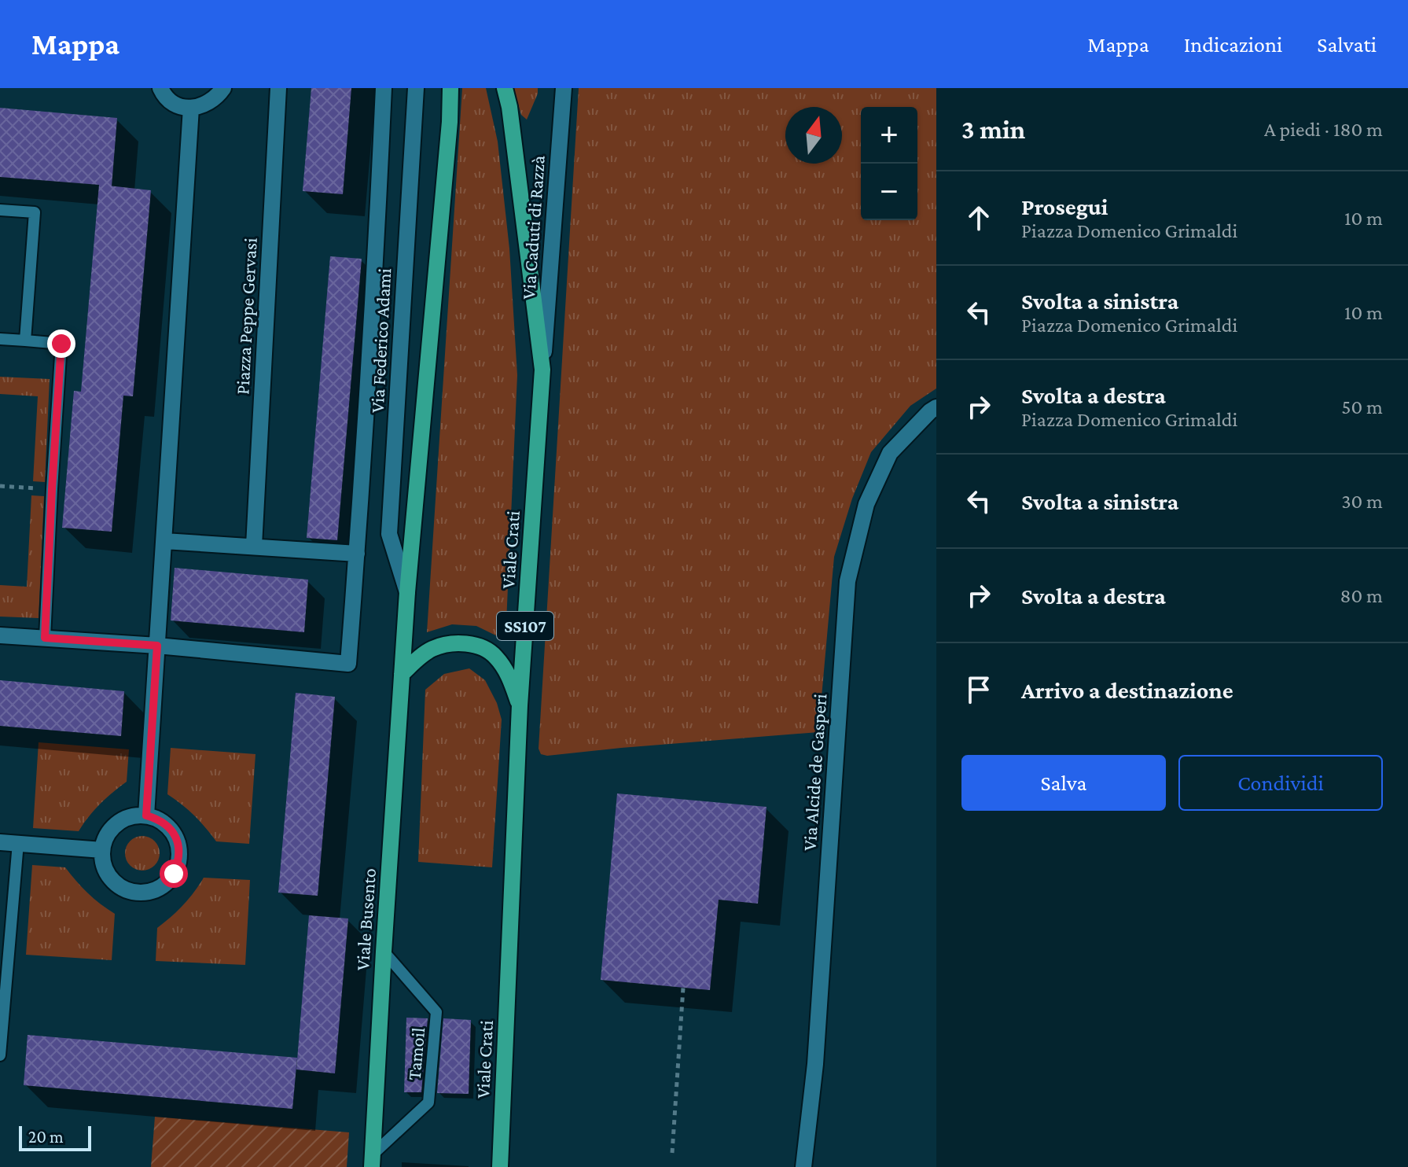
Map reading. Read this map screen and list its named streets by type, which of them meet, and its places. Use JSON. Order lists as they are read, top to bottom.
{
  "streets": {
    "main road": [
      "Via Federico Adami",
      "Viale Crati",
      "SS107",
      "Viale Busento"
    ],
    "street": ["Via Caduti di Razzà", "Piazza Peppe Gervasi", "Via Alcide de Gasperi"],
    "lane": ["Tamoil"]
  },
  "crossings": [
    ["Via Caduti di Razzà", "Viale Crati"],
    ["Via Federico Adami", "Viale Busento"],
    ["Viale Busento", "Tamoil"]
  ],
  "scale_bar": "20 m",
  "north": "top",
  "page": {
    "header": "Mappa",
    "nav": ["Mappa", "Indicazioni", "Salvati"],
    "heading": ["3 min", "A piedi · 180 m"],
    "map_buttons": ["+", "−"],
    "list": [
      ["Prosegui", "Piazza Domenico Grimaldi", "10 m"],
      ["Svolta a sinistra", "Piazza Domenico Grimaldi", "10 m"],
      ["Svolta a destra", "Piazza Domenico Grimaldi", "50 m"],
      ["Svolta a sinistra", "30 m"],
      ["Svolta a destra", "80 m"],
      "Arrivo a destinazione"
    ],
    "buttons": ["Salva", "Condividi"],
    "scale": "20 m"
  }
}
